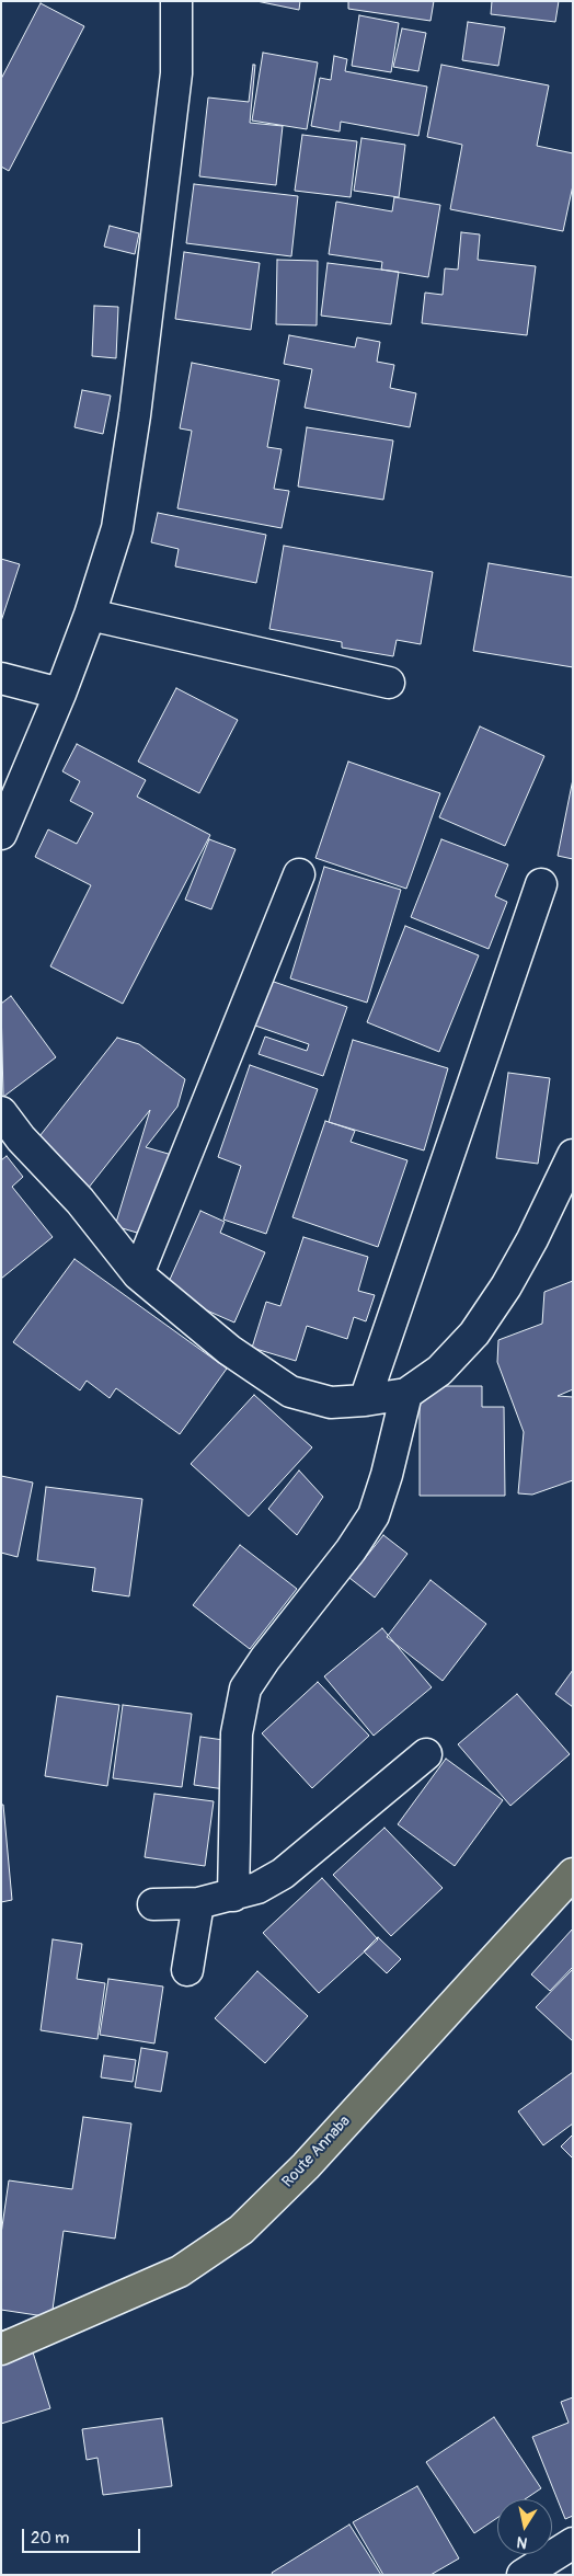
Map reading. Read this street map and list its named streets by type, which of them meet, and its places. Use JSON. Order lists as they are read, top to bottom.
{
  "streets": {
    "main road": ["Route Annaba"]
  },
  "scale_bar": "20 m",
  "north": "bottom"
}
